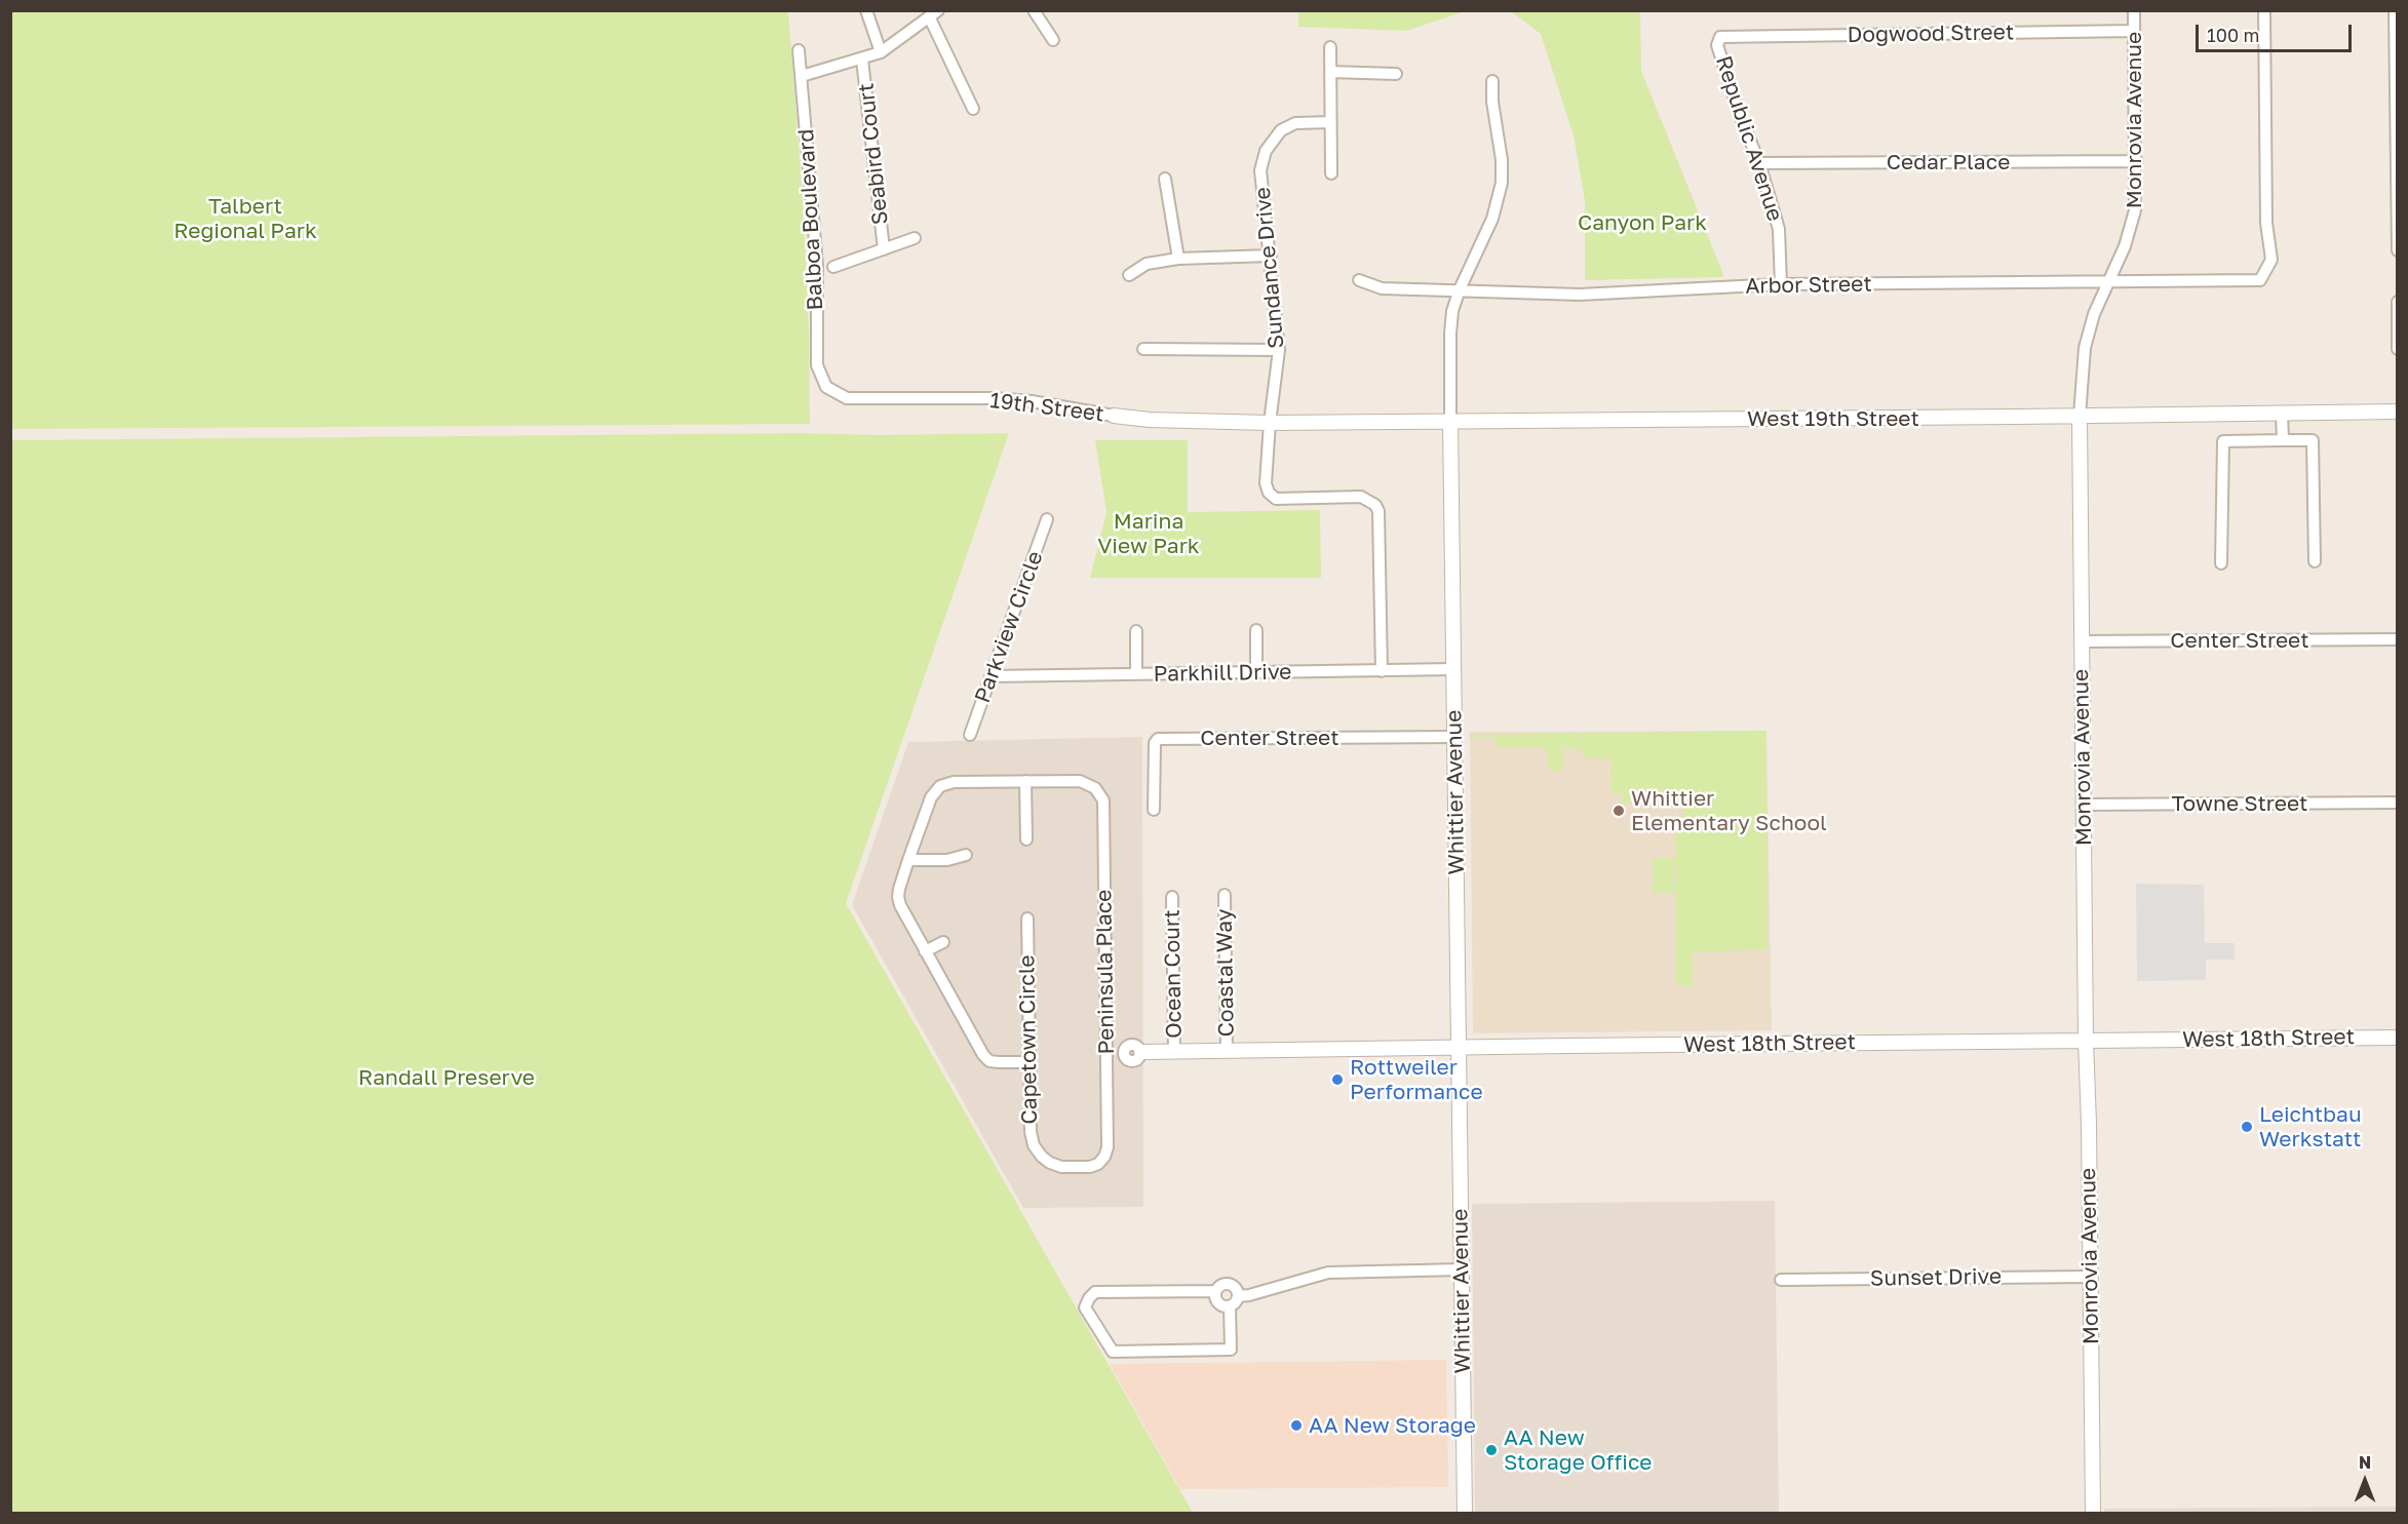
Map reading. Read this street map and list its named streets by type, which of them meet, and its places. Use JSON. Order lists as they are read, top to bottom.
{
  "streets": {
    "street": [
      "Dogwood Street",
      "Monrovia Avenue",
      "Republic Avenue",
      "Seabird Court",
      "Cedar Place",
      "Balboa Boulevard",
      "Sundance Drive",
      "Arbor Street",
      "19th Street",
      "West 19th Street",
      "Parkview Circle",
      "Center Street",
      "Parkhill Drive",
      "Whittier Avenue",
      "Towne Street",
      "Peninsula Place",
      "Coastal Way",
      "Ocean Court",
      "West 18th Street",
      "Capetown Circle",
      "Sunset Drive"
    ]
  },
  "crossings": [
    ["Dogwood Street", "Monrovia Avenue"],
    ["Dogwood Street", "Republic Avenue"],
    ["Monrovia Avenue", "Cedar Place"],
    ["Monrovia Avenue", "Arbor Street"],
    ["Monrovia Avenue", "West 19th Street"],
    ["Monrovia Avenue", "Center Street"],
    ["Monrovia Avenue", "Towne Street"],
    ["Monrovia Avenue", "West 18th Street"],
    ["Monrovia Avenue", "Sunset Drive"],
    ["Republic Avenue", "Cedar Place"],
    ["Republic Avenue", "Arbor Street"],
    ["Balboa Boulevard", "19th Street"],
    ["Sundance Drive", "19th Street"],
    ["Sundance Drive", "West 19th Street"],
    ["Sundance Drive", "Parkhill Drive"],
    ["Arbor Street", "Whittier Avenue"],
    ["19th Street", "West 19th Street"],
    ["West 19th Street", "Whittier Avenue"],
    ["Parkview Circle", "Parkhill Drive"],
    ["Center Street", "Whittier Avenue"],
    ["Parkhill Drive", "Whittier Avenue"],
    ["Whittier Avenue", "West 18th Street"],
    ["Peninsula Place", "West 18th Street"],
    ["Peninsula Place", "Capetown Circle"],
    ["Coastal Way", "West 18th Street"],
    ["Ocean Court", "West 18th Street"]
  ],
  "parks": [
    "Talbert Regional Park",
    "Canyon Park",
    "Marina View Park",
    "Randall Preserve"
  ],
  "places": [
    "Whittier Elementary School",
    "Rottweiler Performance",
    "Leichtbau Werkstatt",
    "AA New Storage",
    "AA New Storage Office"
  ],
  "scale_bar": "100 m",
  "north": "top"
}
